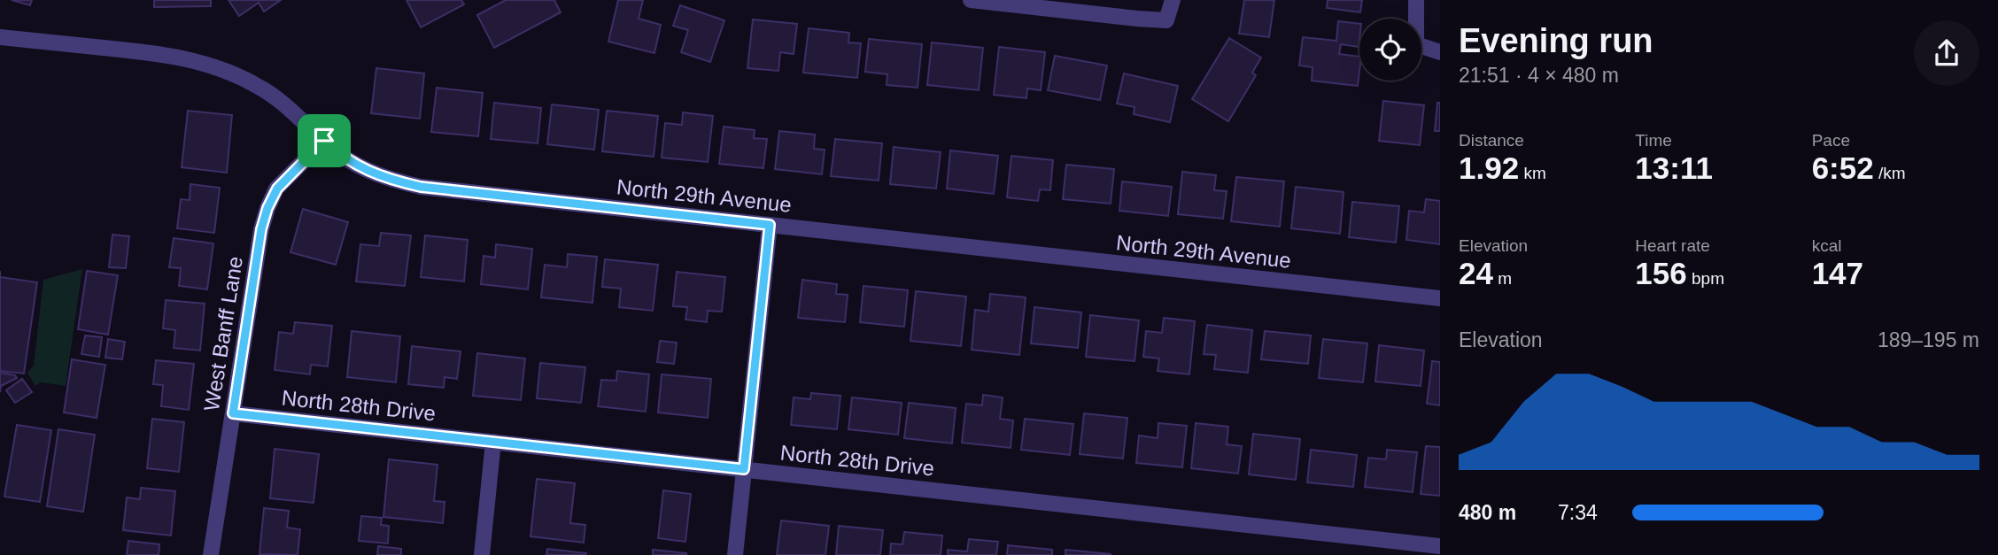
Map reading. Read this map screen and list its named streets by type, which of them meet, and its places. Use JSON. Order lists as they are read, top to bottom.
{
  "streets": {
    "street": ["North 29th Avenue", "West Banff Lane", "North 28th Drive"]
  },
  "crossings": [
    ["North 29th Avenue", "West Banff Lane"],
    ["West Banff Lane", "North 28th Drive"]
  ],
  "page": {
    "heading": ["Evening run", "21:51 · 4 × 480 m"],
    "stats": [
      ["Distance", "1.92 km"],
      ["Time", "13:11"],
      ["Pace", "6:52 /km"],
      ["Elevation", "24 m"],
      ["Heart rate", "156 bpm"],
      ["kcal", "147"]
    ],
    "chart": ["Elevation", "189–195 m"],
    "list": [
      {
        "name": "480 m",
        "note": "7:34"
      }
    ]
  }
}
